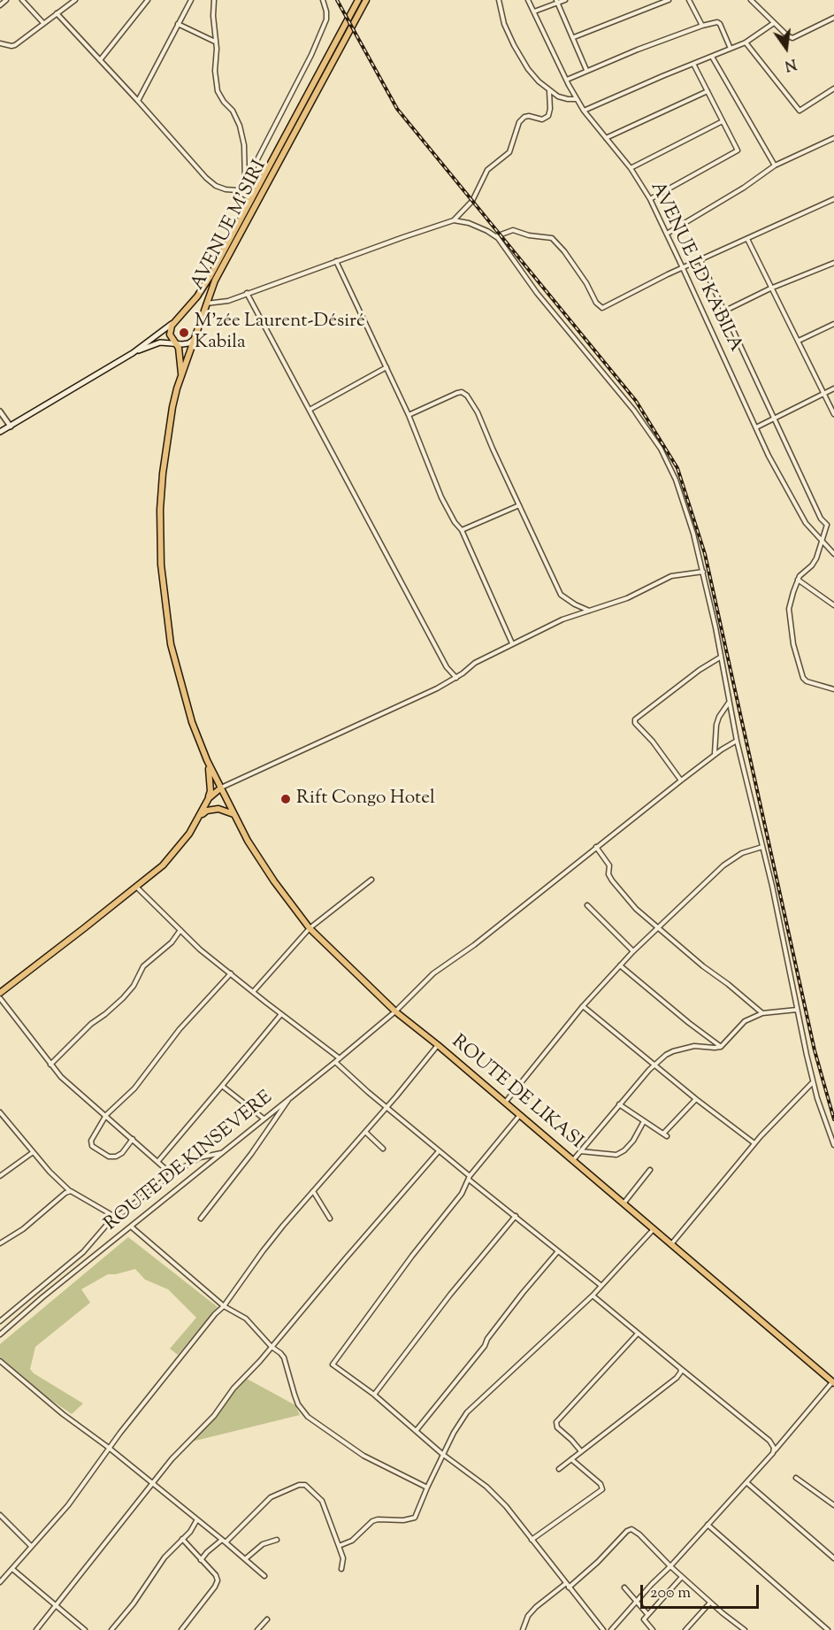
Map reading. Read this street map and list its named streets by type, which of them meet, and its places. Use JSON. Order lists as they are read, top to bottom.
{
  "streets": {
    "highway": ["AVENUE M'SIRI", "ROUTE DE LIKASI"],
    "street": ["AVENUE LD KABILA", "ROUTE DE KINSEVERE"]
  },
  "crossings": [
    ["AVENUE M'SIRI", "ROUTE DE LIKASI"],
    ["ROUTE DE LIKASI", "ROUTE DE KINSEVERE"]
  ],
  "places": ["M'zée Laurent-Désiré Kabila", "Rift Congo Hotel"],
  "scale_bar": "200 m",
  "north": "bottom"
}
